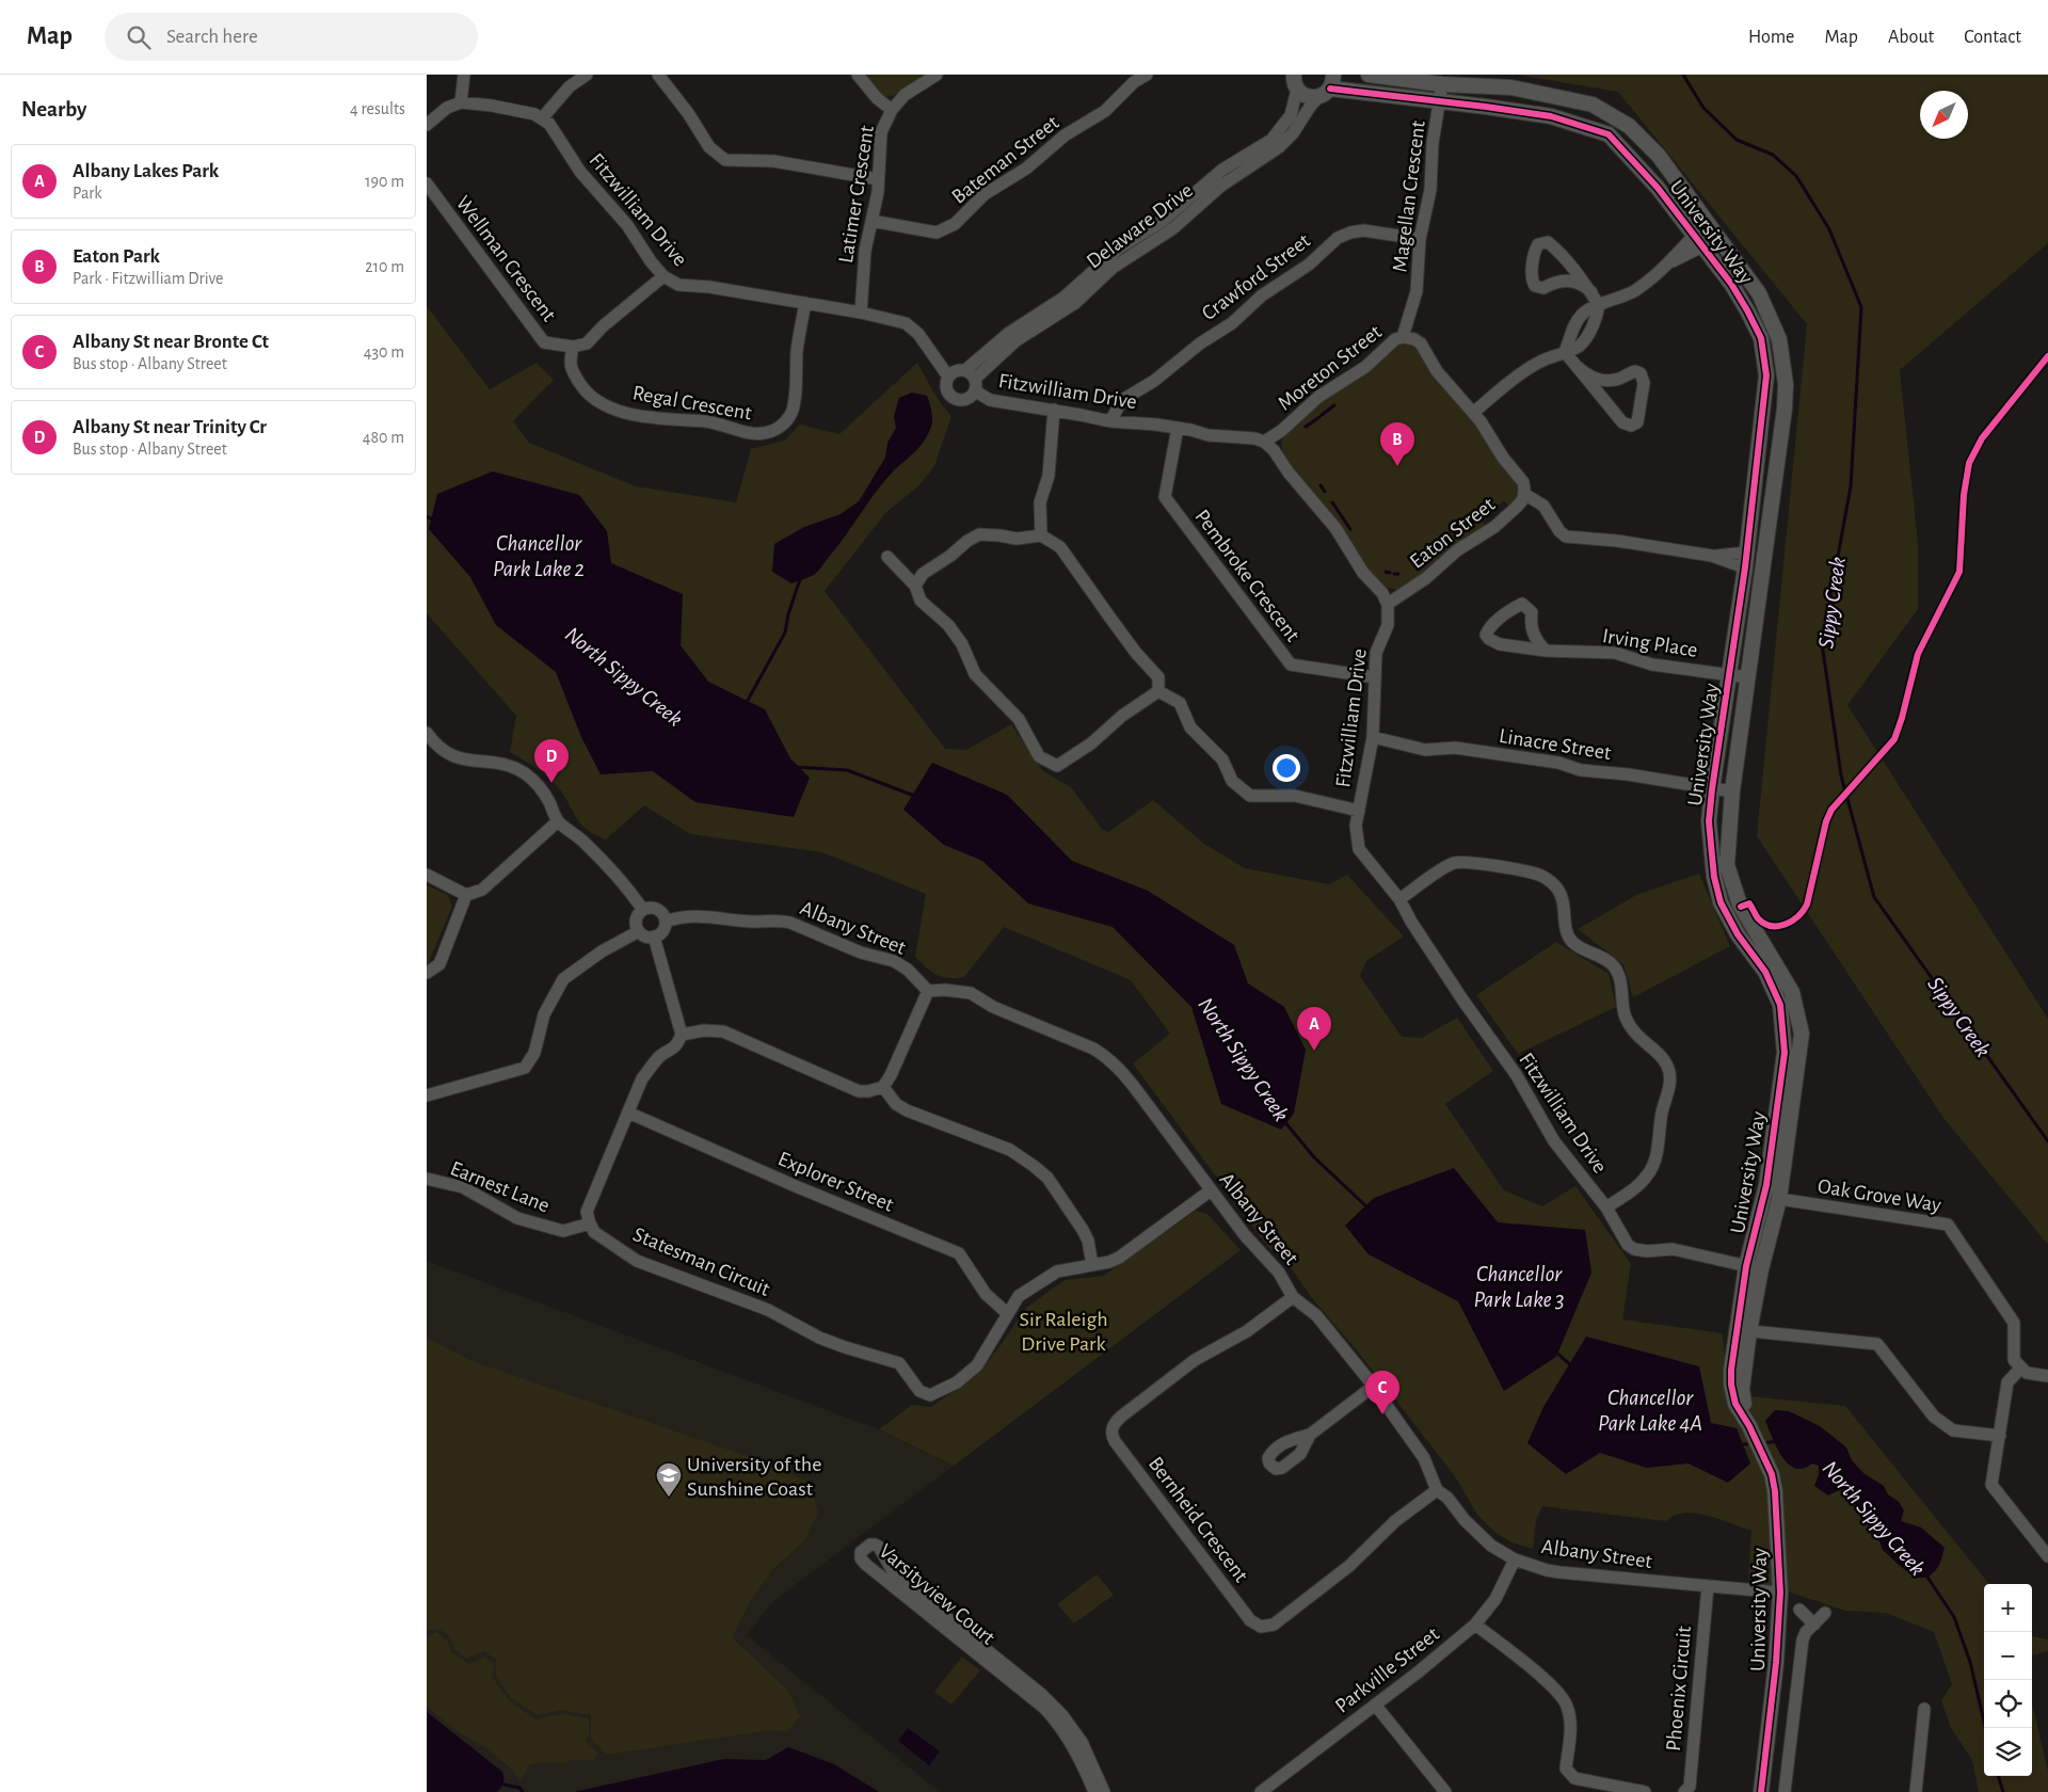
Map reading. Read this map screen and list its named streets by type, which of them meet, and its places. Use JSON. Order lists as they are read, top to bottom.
{
  "streets": {
    "street": [
      "Bateman Street",
      "Latimer Crescent",
      "Magellan Crescent",
      "Fitzwilliam Drive",
      "Delaware Drive",
      "University Way",
      "Wellman Crescent",
      "Crawford Street",
      "Moreton Street",
      "Regal Crescent",
      "Eaton Street",
      "Pembroke Crescent",
      "Irving Place",
      "Linacre Street",
      "Albany Street",
      "Explorer Street",
      "Earnest Lane",
      "Oak Grove Way",
      "Statesman Circuit",
      "Bernheid Crescent",
      "Varsityview Court",
      "Parkville Street",
      "Phoenix Circuit"
    ]
  },
  "crossings": [
    ["Bateman Street", "Latimer Crescent"],
    ["Latimer Crescent", "Fitzwilliam Drive"],
    ["Magellan Crescent", "University Way"],
    ["Magellan Crescent", "Crawford Street"],
    ["Magellan Crescent", "Moreton Street"],
    ["Fitzwilliam Drive", "Delaware Drive"],
    ["Fitzwilliam Drive", "University Way"],
    ["Fitzwilliam Drive", "Crawford Street"],
    ["Fitzwilliam Drive", "Moreton Street"],
    ["Fitzwilliam Drive", "Regal Crescent"],
    ["Fitzwilliam Drive", "Eaton Street"],
    ["Fitzwilliam Drive", "Pembroke Crescent"],
    ["Fitzwilliam Drive", "Linacre Street"],
    ["Delaware Drive", "University Way"],
    ["University Way", "Irving Place"],
    ["University Way", "Linacre Street"],
    ["University Way", "Albany Street"],
    ["University Way", "Oak Grove Way"],
    ["Wellman Crescent", "Regal Crescent"],
    ["Albany Street", "Bernheid Crescent"],
    ["Albany Street", "Parkville Street"],
    ["Albany Street", "Phoenix Circuit"],
    ["Explorer Street", "Statesman Circuit"],
    ["Earnest Lane", "Statesman Circuit"]
  ],
  "water": [
    "Chancellor Park Lake 2",
    "Sippy Creek",
    "North Sippy Creek",
    "Chancellor Park Lake 3",
    "Chancellor Park Lake 4A"
  ],
  "parks": ["Sir Raleigh Drive Park"],
  "places": {
    "school or university": ["University of the Sunshine Coast"]
  },
  "north": "bottom left",
  "page": {
    "header": "Map",
    "search": "Search here",
    "nav": [
      "Home",
      "Map",
      "About",
      "Contact"
    ],
    "heading": ["Nearby", "4 results"],
    "list": [
      {
        "mark": "A",
        "name": "Albany Lakes Park",
        "note": "Park",
        "value": "190 m"
      },
      {
        "mark": "B",
        "name": "Eaton Park",
        "note": "Park · Fitzwilliam Drive",
        "value": "210 m"
      },
      {
        "mark": "C",
        "name": "Albany St near Bronte Ct",
        "note": "Bus stop · Albany Street",
        "value": "430 m"
      },
      {
        "mark": "D",
        "name": "Albany St near Trinity Cr",
        "note": "Bus stop · Albany Street",
        "value": "480 m"
      }
    ],
    "pins": [
      "B",
      "D",
      "A",
      "C"
    ],
    "map_buttons": ["+", "−"]
  }
}
